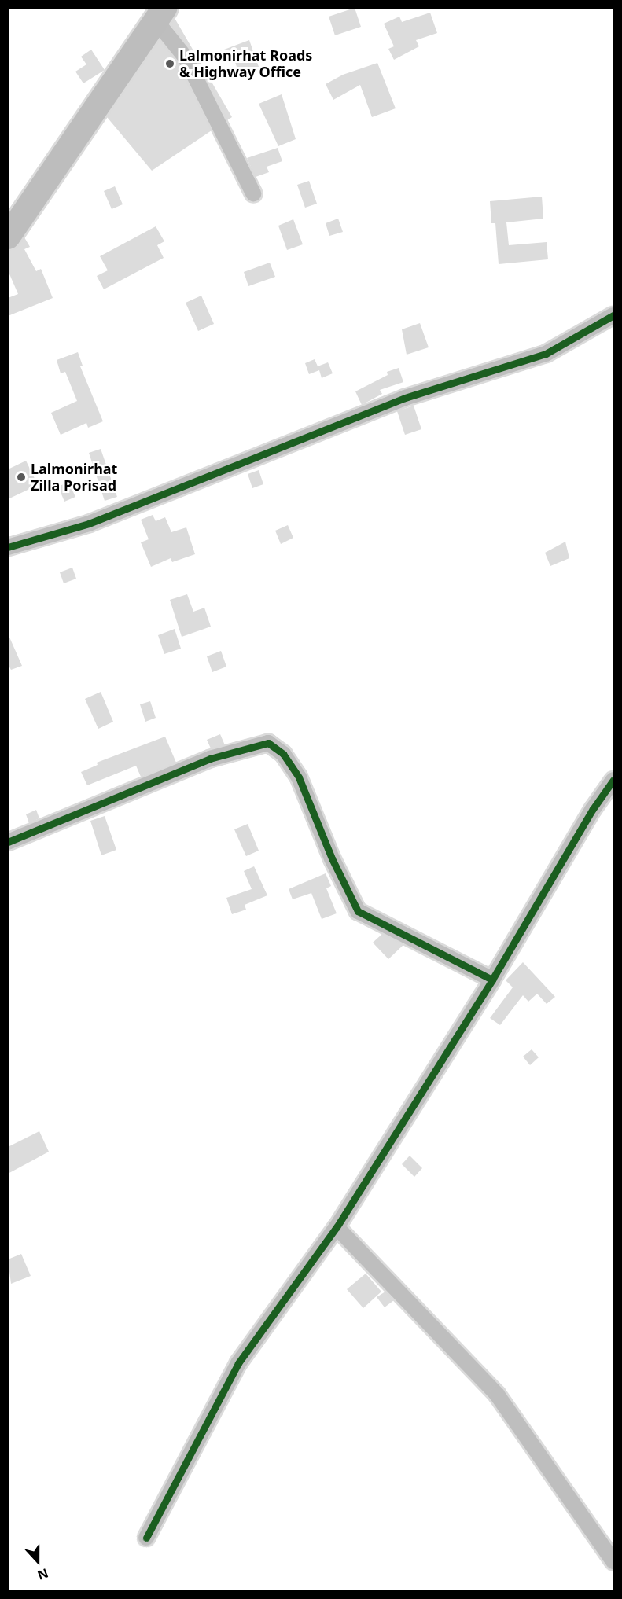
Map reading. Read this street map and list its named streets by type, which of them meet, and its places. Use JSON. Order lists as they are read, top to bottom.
{
  "places": ["Lalmonirhat Roads & Highway Office", "Lalmonirhat Zilla Porisad"],
  "north": "bottom"
}
